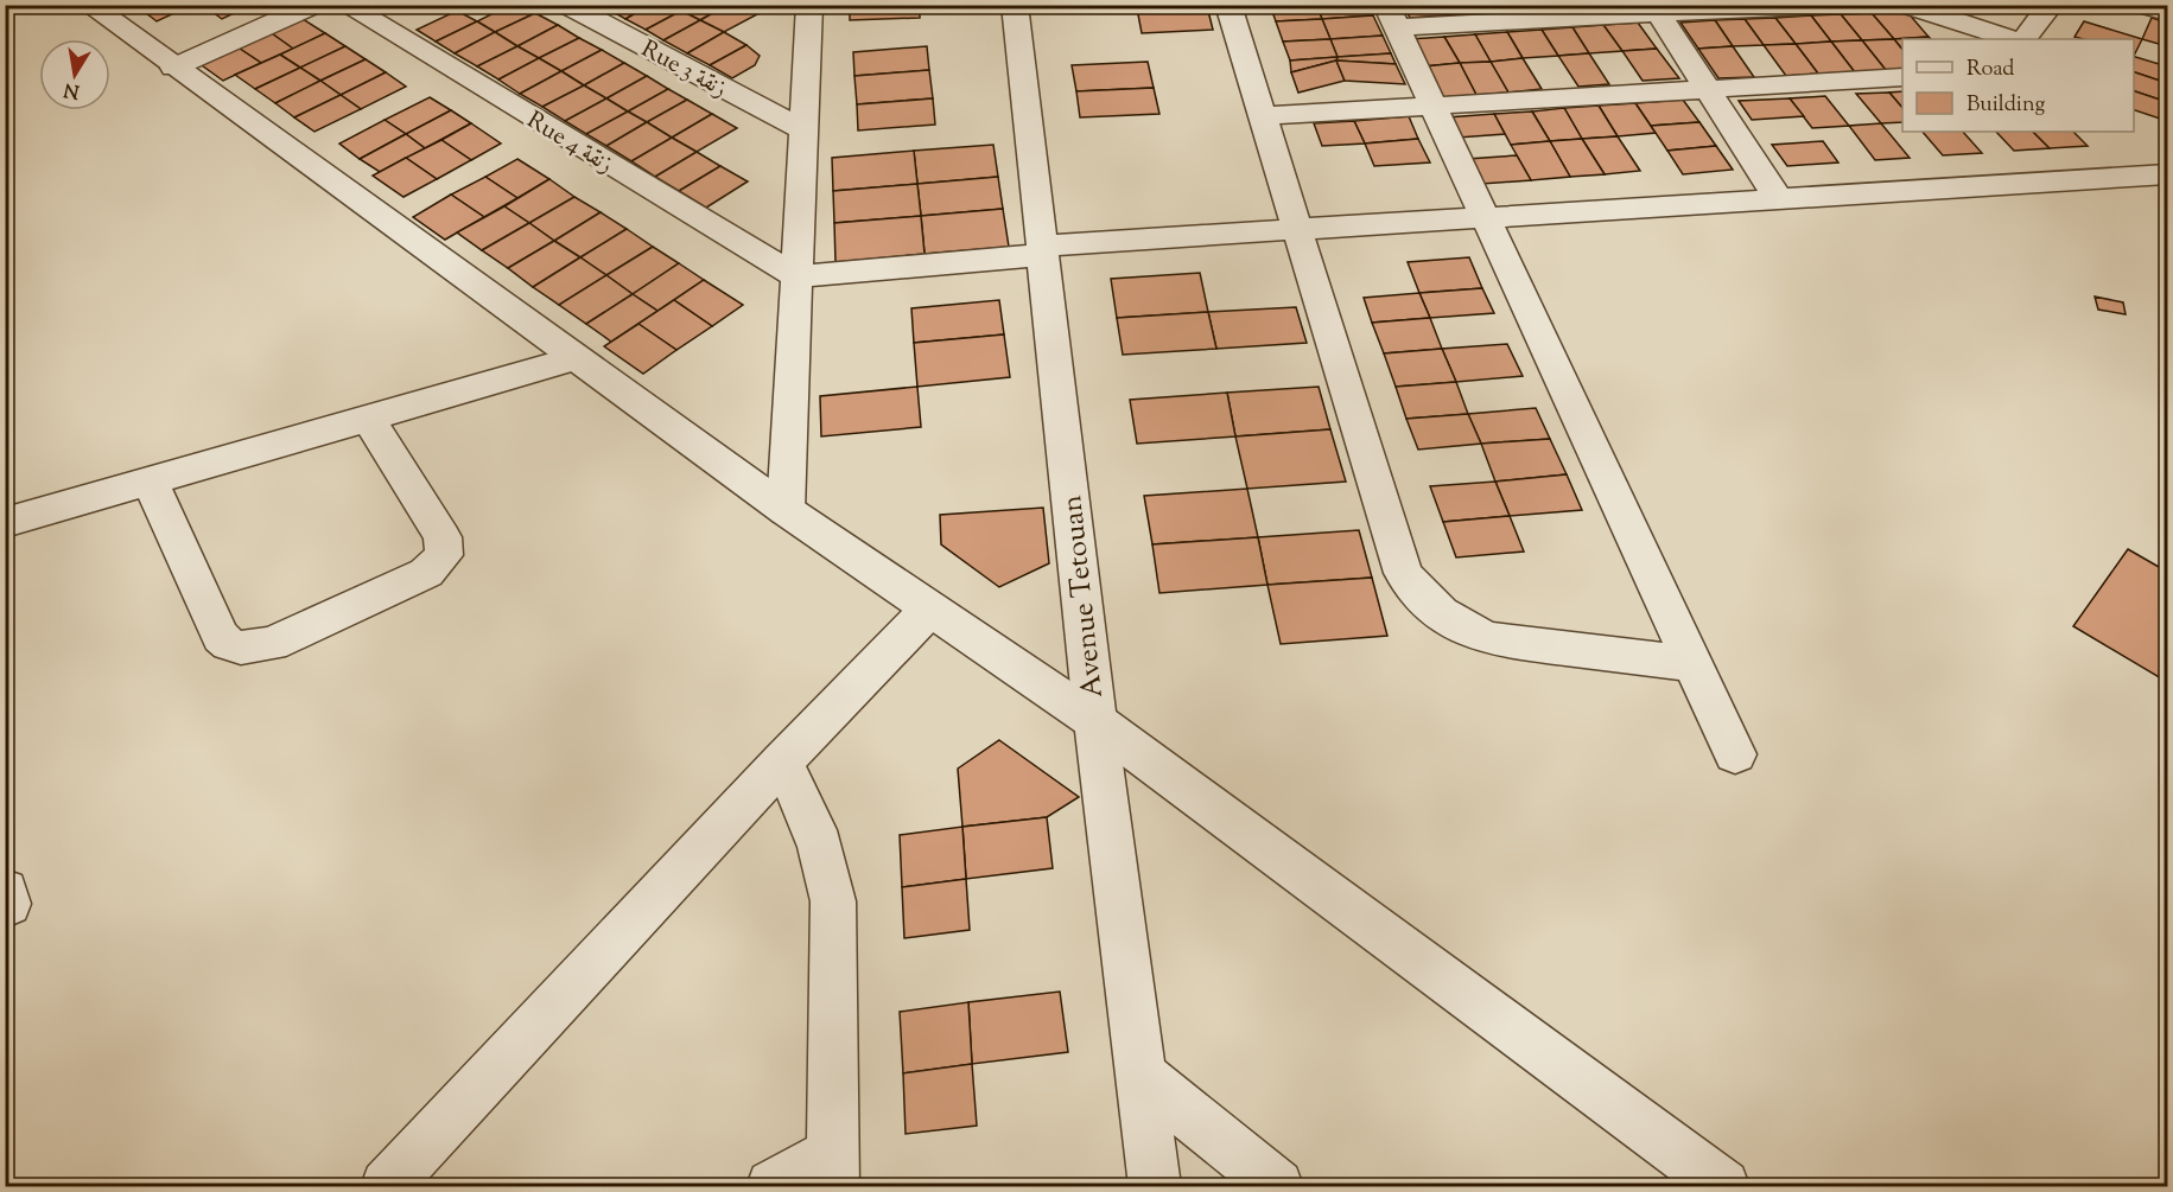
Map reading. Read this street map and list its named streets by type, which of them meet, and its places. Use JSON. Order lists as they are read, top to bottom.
{
  "streets": {
    "street": ["Rue 3 زنقة", "Rue 4 زنقة", "Avenue Tetouan"]
  },
  "legend": ["Road", "Building"],
  "north": "bottom"
}
